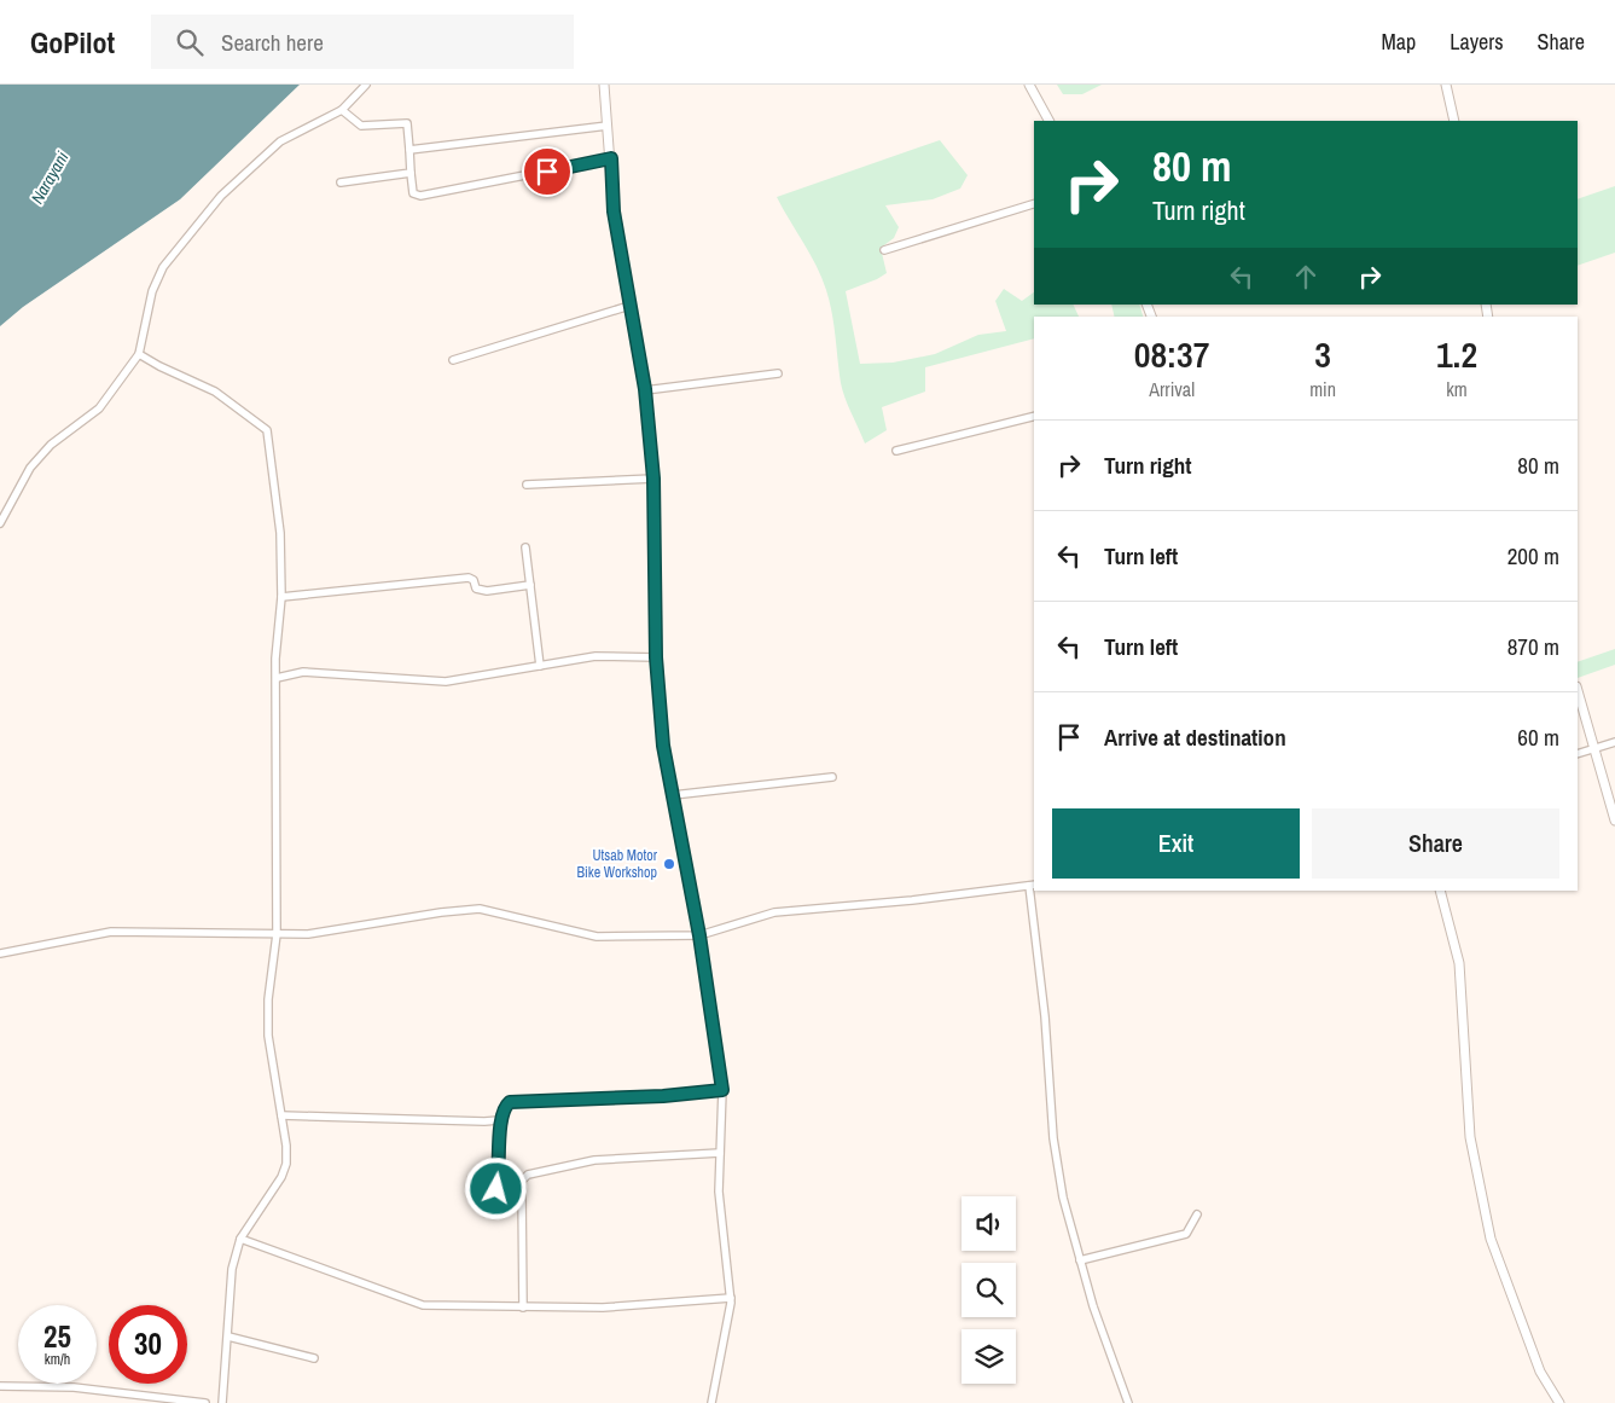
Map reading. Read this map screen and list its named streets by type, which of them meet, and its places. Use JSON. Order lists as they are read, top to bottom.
{
  "water": ["Narayani"],
  "places": ["Utsab Motor Bike Workshop"],
  "page": {
    "header": "GoPilot",
    "search": "Search here",
    "nav": ["Map", "Layers", "Share"],
    "turn": ["80 m", "Turn right"],
    "eta": [
      "08:37",
      "Arrival",
      "3",
      "min",
      "1.2",
      "km"
    ],
    "list": [
      {
        "name": "Turn right",
        "value": "80 m"
      },
      {
        "name": "Turn left",
        "value": "200 m"
      },
      {
        "name": "Turn left",
        "value": "870 m"
      },
      {
        "name": "Arrive at destination",
        "value": "60 m"
      }
    ],
    "buttons": ["Exit", "Share"],
    "speed": "25 km/h",
    "limit": "30"
  }
}
